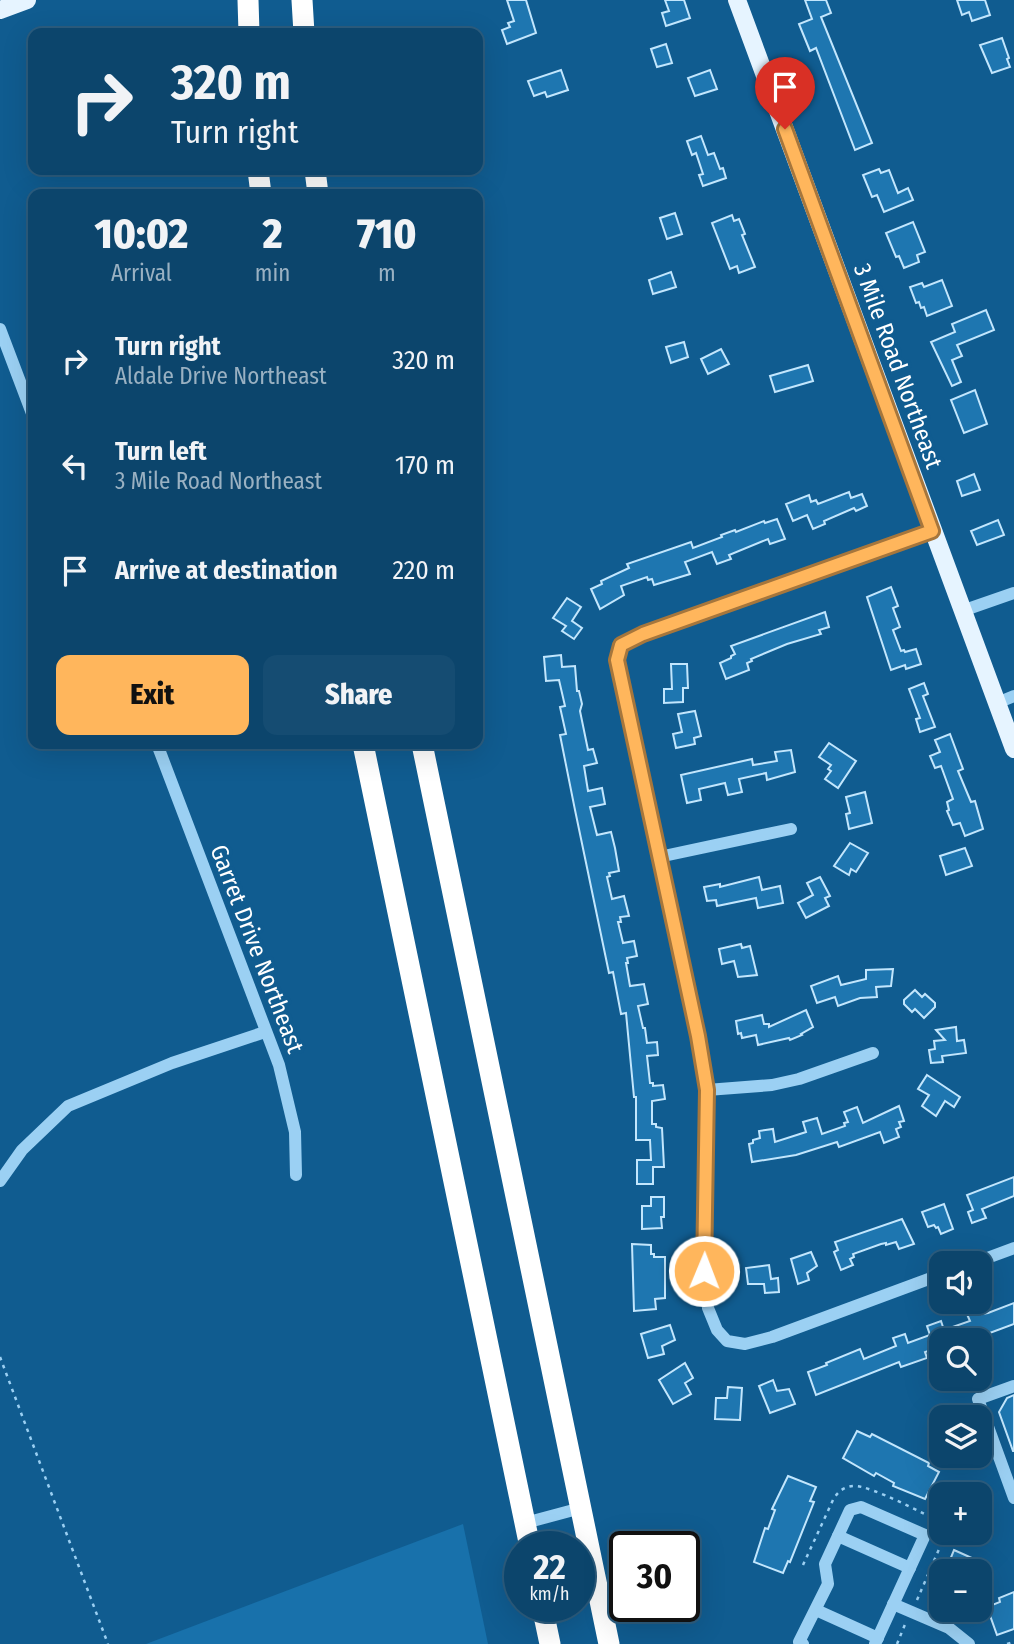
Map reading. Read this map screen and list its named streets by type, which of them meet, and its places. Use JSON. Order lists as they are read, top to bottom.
{
  "streets": {
    "main road": ["3 Mile Road Northeast"],
    "street": ["Garret Drive Northeast"]
  },
  "page": {
    "turn": ["320 m", "Turn right"],
    "eta": [
      "10:02",
      "Arrival",
      "2",
      "min",
      "710",
      "m"
    ],
    "list": [
      {
        "name": "Turn right",
        "note": "Aldale Drive Northeast",
        "value": "320 m"
      },
      {
        "name": "Turn left",
        "note": "3 Mile Road Northeast",
        "value": "170 m"
      },
      {
        "name": "Arrive at destination",
        "value": "220 m"
      }
    ],
    "buttons": ["Exit", "Share"],
    "map_buttons": ["+", "−"],
    "speed": "22 km/h",
    "limit": "30"
  }
}
